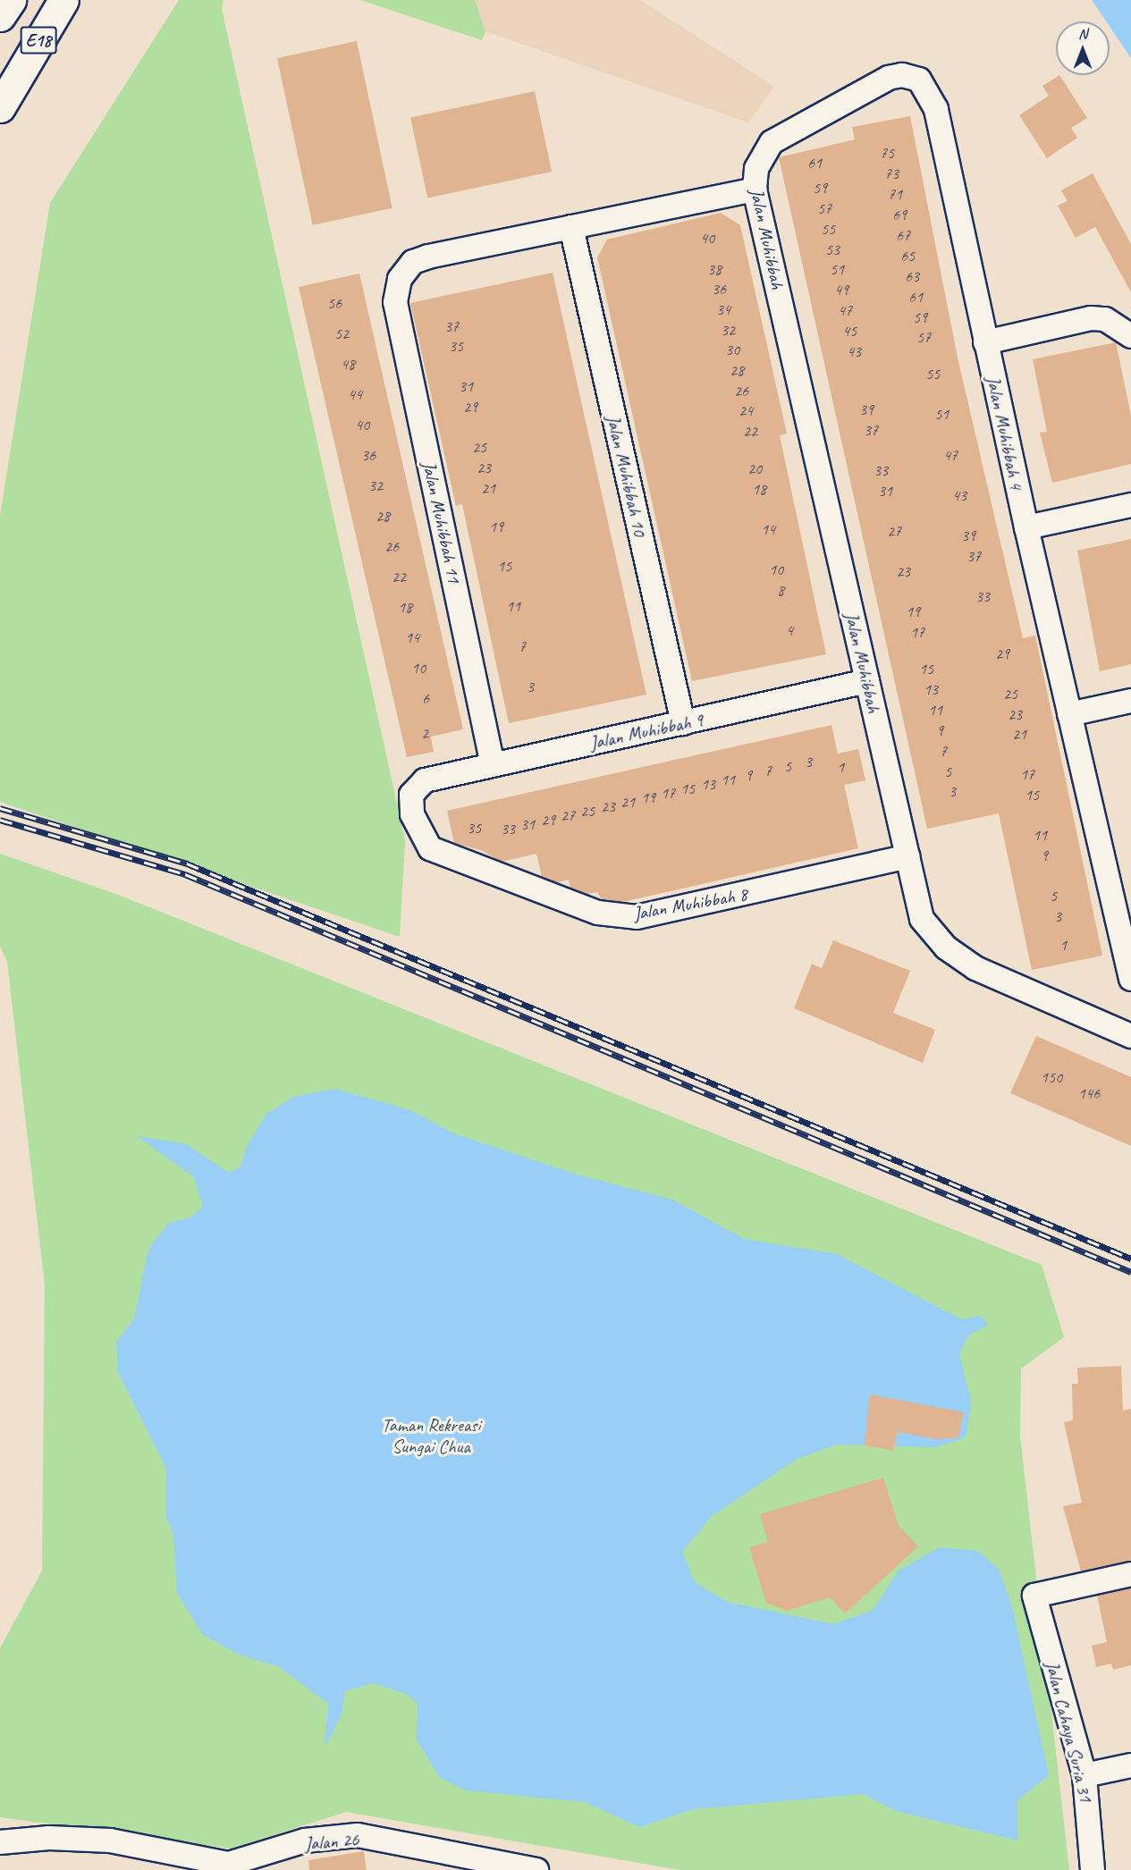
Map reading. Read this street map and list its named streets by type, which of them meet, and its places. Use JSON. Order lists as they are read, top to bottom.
{
  "streets": {
    "highway": ["E18"],
    "street": [
      "Jalan Muhibbah",
      "Jalan Muhibbah 4",
      "Jalan Muhibbah 10",
      "Jalan Muhibbah 11",
      "Jalan Muhibbah 9",
      "Jalan Muhibbah 8",
      "Jalan Cahaya Suria 31",
      "Jalan 26"
    ]
  },
  "crossings": [
    ["Jalan Muhibbah", "Jalan Muhibbah 4"],
    ["Jalan Muhibbah", "Jalan Muhibbah 9"],
    ["Jalan Muhibbah", "Jalan Muhibbah 8"],
    ["Jalan Muhibbah 10", "Jalan Muhibbah 11"],
    ["Jalan Muhibbah 10", "Jalan Muhibbah 9"],
    ["Jalan Muhibbah 11", "Jalan Muhibbah 9"],
    ["Jalan Muhibbah 9", "Jalan Muhibbah 8"]
  ],
  "parks": ["Taman Rekreasi Sungai Chua"],
  "house_numbers": [
    "75",
    "61",
    "73",
    "59",
    "71",
    "57",
    "69",
    "55",
    "67",
    "40",
    "53",
    "65",
    "38",
    "51",
    "63",
    "36",
    "49",
    "61",
    "56",
    "34",
    "47",
    "59",
    "37",
    "32",
    "45",
    "52",
    "57",
    "35",
    "30",
    "43",
    "48",
    "28",
    "55",
    "31",
    "26",
    "44",
    "29",
    "39",
    "24",
    "51",
    "40",
    "37",
    "22",
    "25",
    "36",
    "47",
    "23",
    "20",
    "33",
    "32",
    "21",
    "18",
    "31",
    "43",
    "28",
    "19",
    "14",
    "27",
    "39",
    "26",
    "37",
    "15",
    "10",
    "23",
    "22",
    "8",
    "33",
    "11",
    "18",
    "19",
    "4",
    "17",
    "14",
    "7",
    "29",
    "10",
    "15",
    "3",
    "13",
    "25",
    "6",
    "11",
    "23",
    "9",
    "2",
    "21",
    "7",
    "3",
    "5",
    "1",
    "7",
    "5",
    "17",
    "9",
    "11",
    "13",
    "15",
    "3",
    "17",
    "15",
    "19",
    "21",
    "23",
    "25",
    "27",
    "29",
    "31",
    "35",
    "33",
    "11",
    "9",
    "5",
    "3",
    "1",
    "150",
    "146"
  ],
  "north": "top"
}
